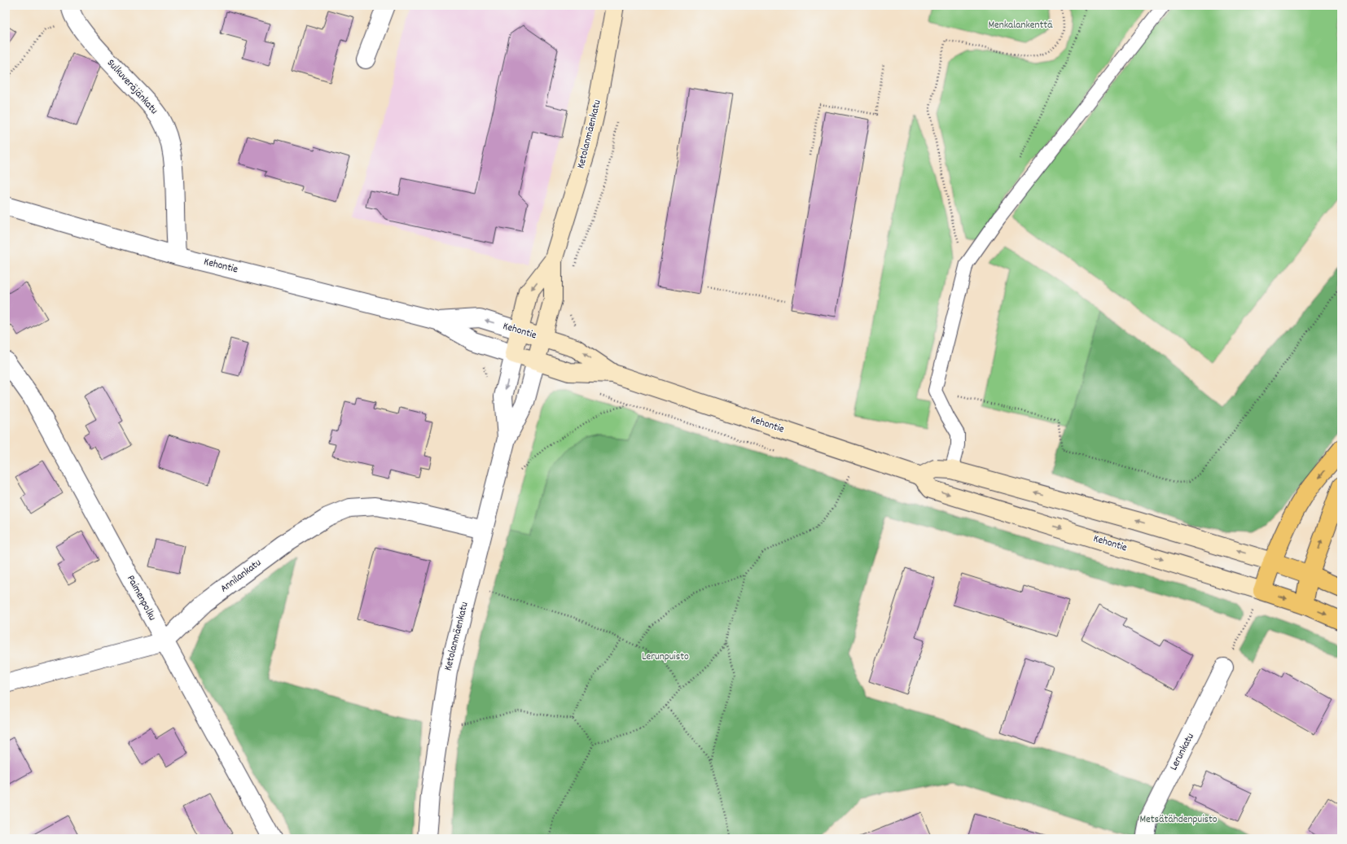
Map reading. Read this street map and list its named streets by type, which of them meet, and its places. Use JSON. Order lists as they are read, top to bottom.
{
  "streets": {
    "main road": ["Ketolanmäenkatu", "Kehontie"],
    "street": [
      "Sulkuveräjänkatu",
      "Annilankatu",
      "Paimenpolku",
      "Lerunkatu"
    ]
  },
  "crossings": [
    ["Sulkuveräjänkatu", "Kehontie"],
    ["Ketolanmäenkatu", "Kehontie"],
    ["Ketolanmäenkatu", "Annilankatu"],
    ["Annilankatu", "Paimenpolku"]
  ],
  "parks": ["Menkalankenttä", "Lerunpuisto", "Metsätähdenpuisto"]
}
